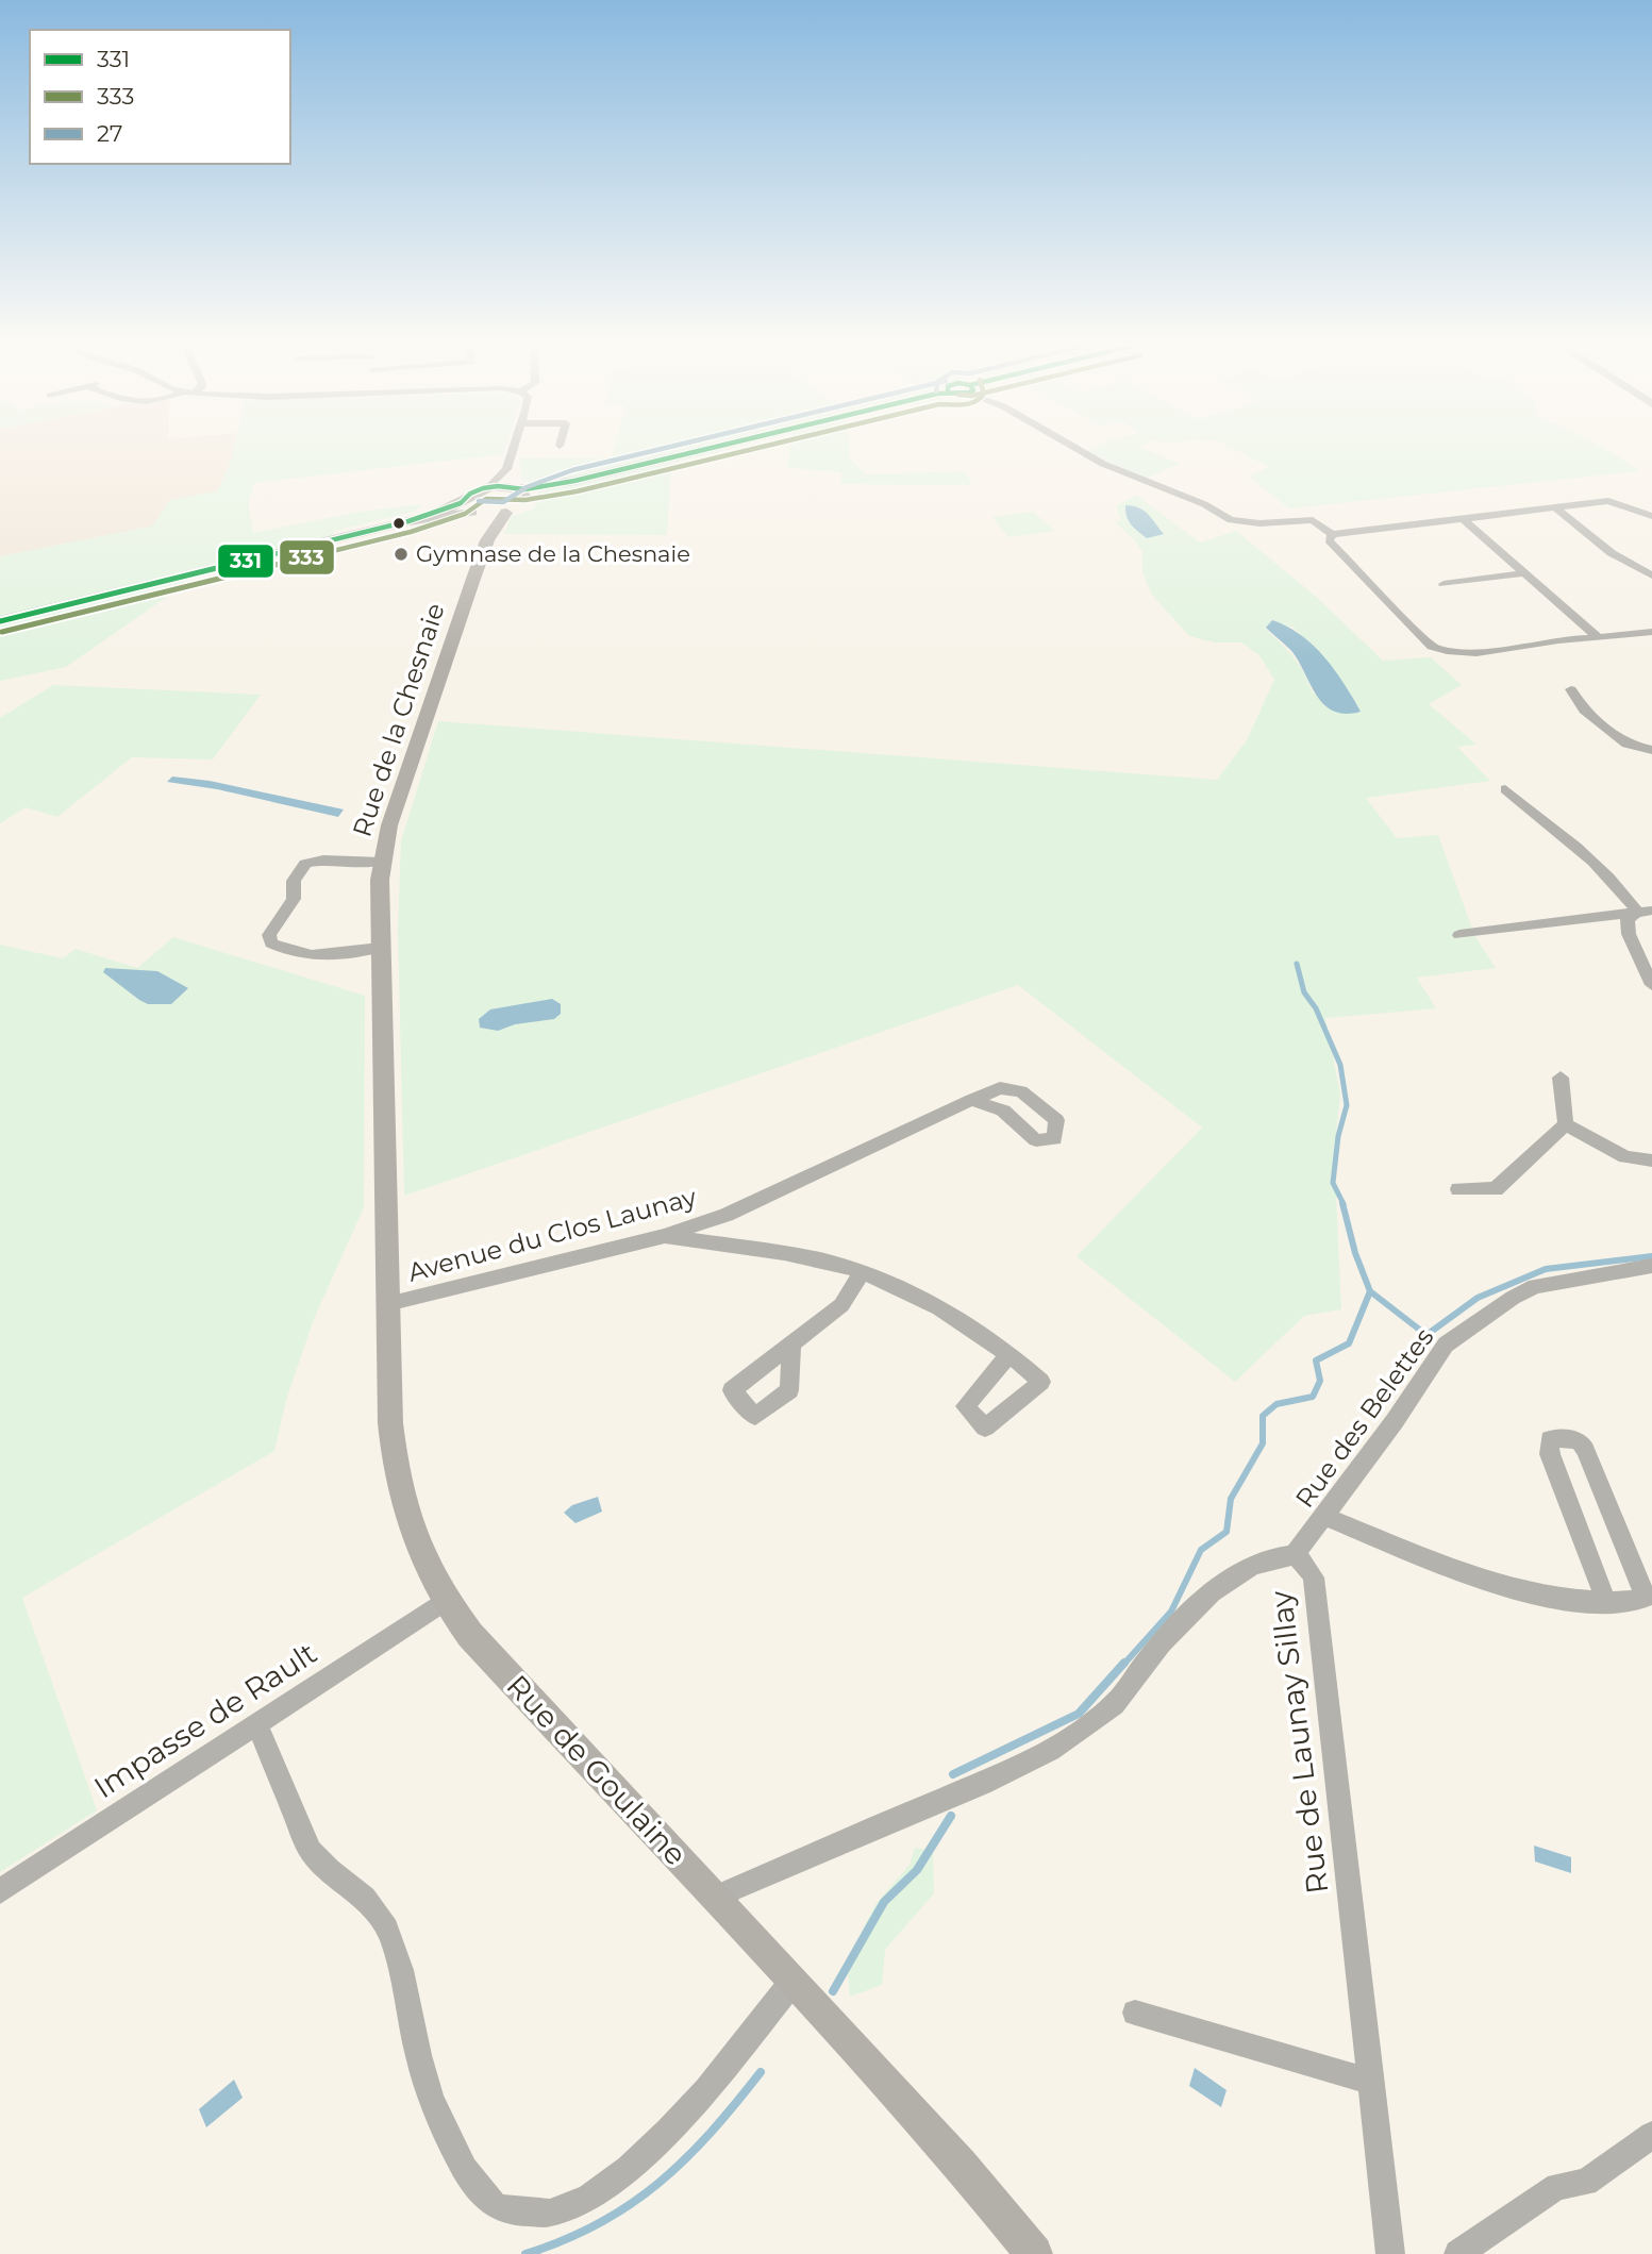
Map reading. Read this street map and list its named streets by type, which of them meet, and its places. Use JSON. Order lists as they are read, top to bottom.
{
  "streets": {
    "street": [
      "Rue de la Chesnaie",
      "Avenue du Clos Launay",
      "Rue des Belettes",
      "Impasse de Rault",
      "Rue de Launay Sillay",
      "Rue de Goulaine"
    ]
  },
  "crossings": [
    ["Rue de la Chesnaie", "Rue de Goulaine"],
    ["Avenue du Clos Launay", "Rue de Goulaine"],
    ["Rue des Belettes", "Rue de Launay Sillay"],
    ["Impasse de Rault", "Rue de Goulaine"],
    ["Rue de Launay Sillay", "Rue de Goulaine"]
  ],
  "places": ["Gymnase de la Chesnaie"],
  "lines": ["transit line 331", "transit line 333", "transit line 27"],
  "legend": ["331", "333", "27"]
}
